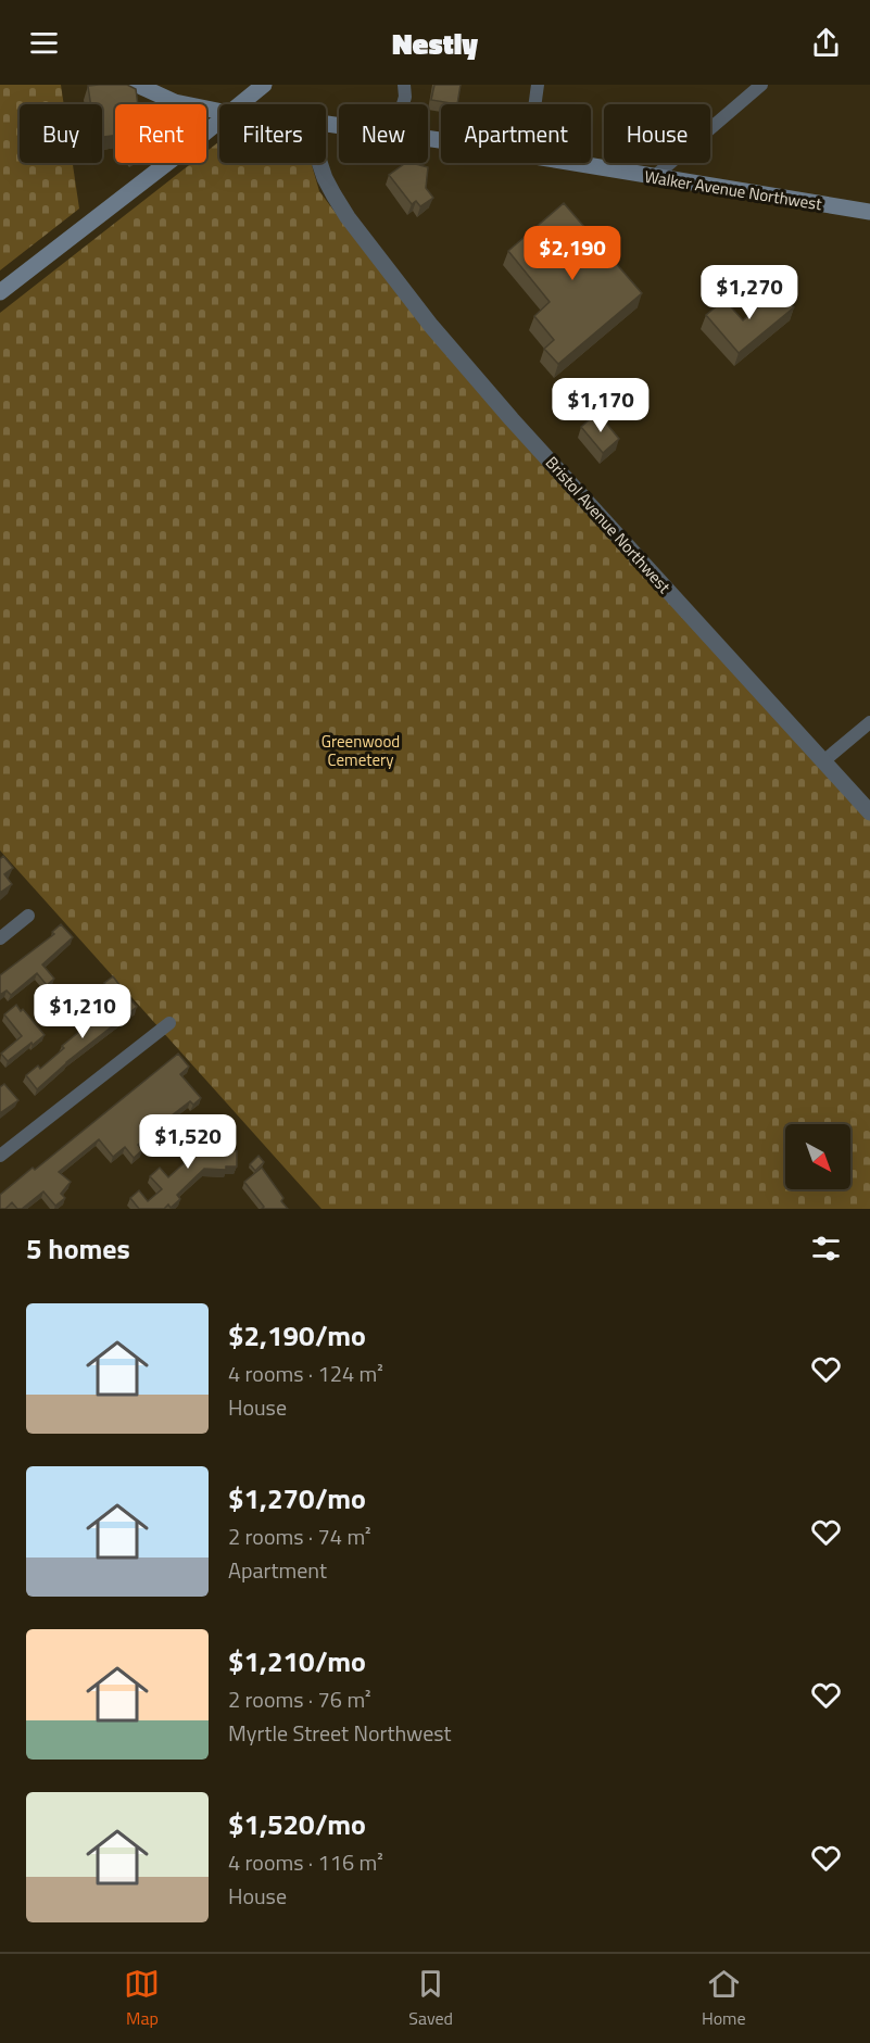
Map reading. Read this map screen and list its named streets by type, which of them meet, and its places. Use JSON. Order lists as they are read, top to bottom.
{
  "streets": {
    "main road": ["Walker Avenue Northwest"],
    "street": ["Bristol Avenue Northwest"]
  },
  "parks": ["Greenwood Cemetery"],
  "north": "bottom right",
  "page": {
    "header": "Nestly",
    "chip": [
      "Buy",
      "Rent",
      "Filters",
      "New",
      "Apartment",
      "House"
    ],
    "price": [
      "$2,190",
      "$1,270",
      "$1,170",
      "$1,210",
      "$1,520"
    ],
    "heading": "5 homes",
    "list": [
      {
        "name": "$2,190/mo",
        "note": "4 rooms · 124 m² · House"
      },
      {
        "name": "$1,270/mo",
        "note": "2 rooms · 74 m² · Apartment"
      },
      {
        "name": "$1,210/mo",
        "note": "2 rooms · 76 m² · Myrtle Street Northwest"
      },
      {
        "name": "$1,520/mo",
        "note": "4 rooms · 116 m² · House"
      }
    ],
    "tabs": ["Map", "Saved", "Home"]
  }
}
